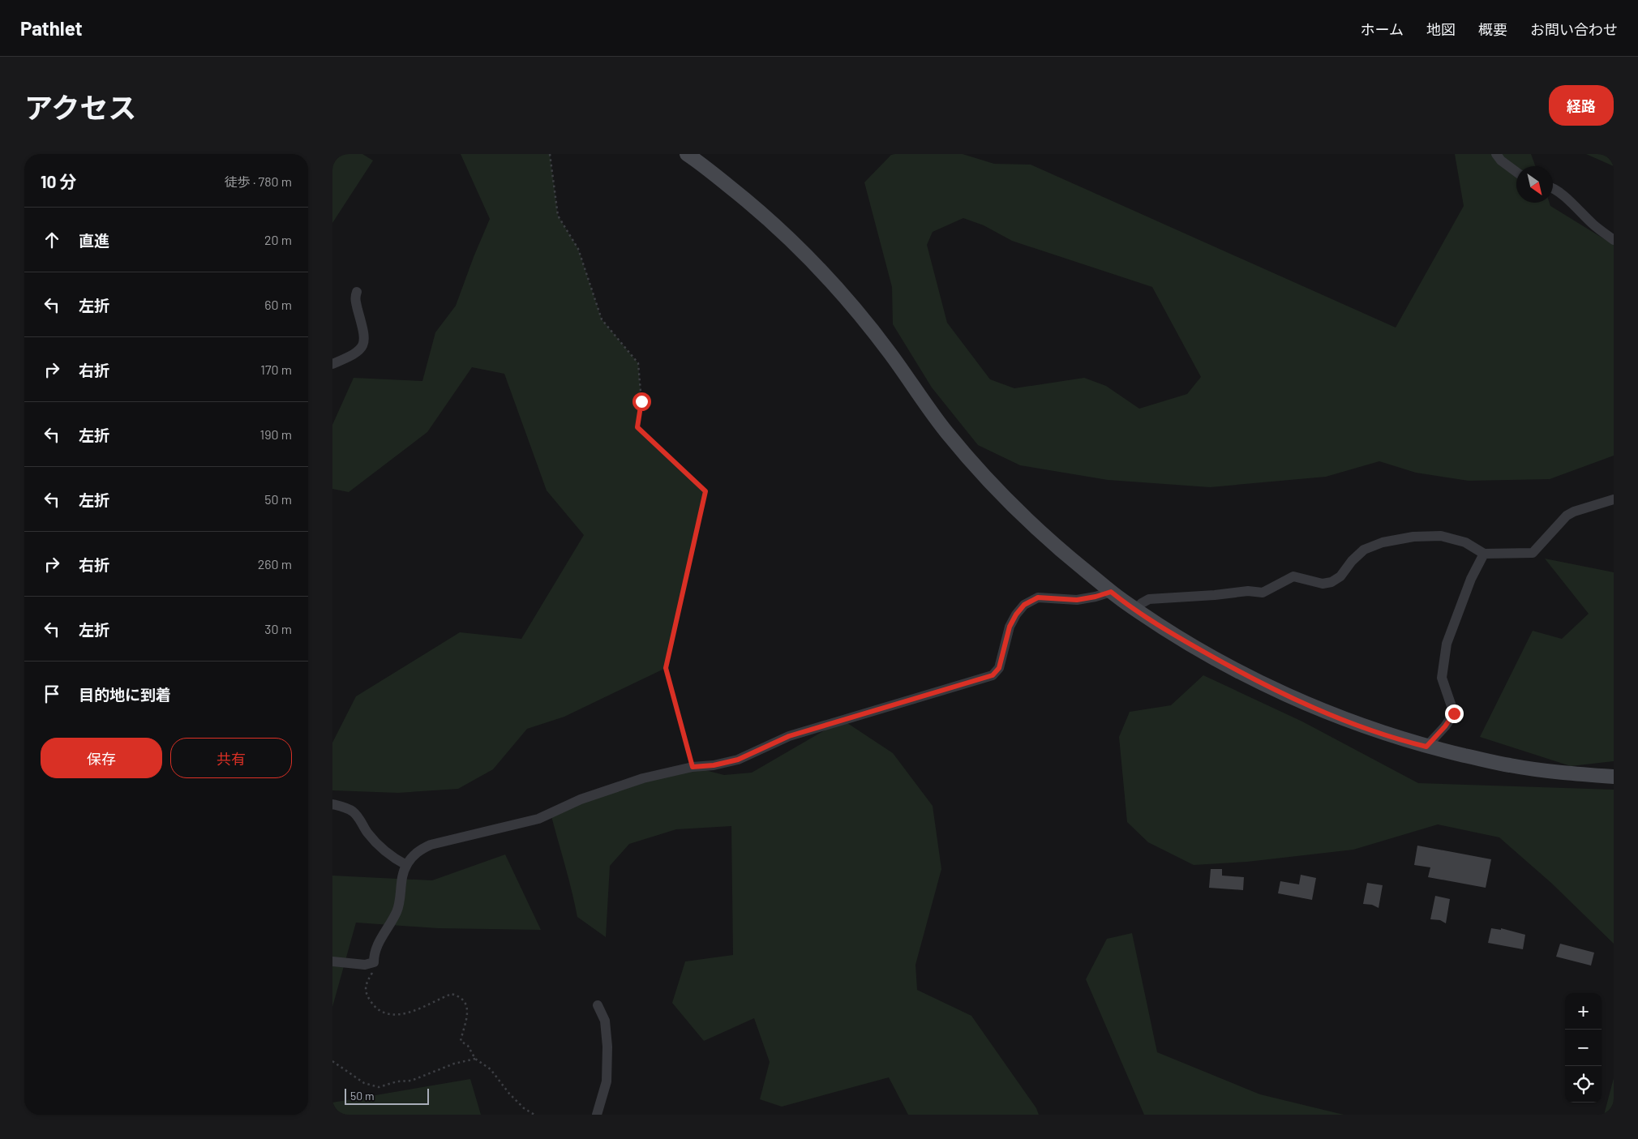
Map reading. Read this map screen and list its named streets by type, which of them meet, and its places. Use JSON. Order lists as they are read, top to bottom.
{
  "scale_bar": "50 m",
  "north": "bottom right",
  "page": {
    "header": "Pathlet",
    "nav": [
      "ホーム",
      "地図",
      "概要",
      "お問い合わせ"
    ],
    "title": "アクセス",
    "buttons": [
      "経路",
      ["保存", "共有"]
    ],
    "heading": ["10 分", "徒歩 · 780 m"],
    "list": [
      ["直進", "20 m"],
      ["左折", "60 m"],
      ["右折", "170 m"],
      ["左折", "190 m"],
      ["左折", "50 m"],
      ["右折", "260 m"],
      ["左折", "30 m"],
      "目的地に到着"
    ],
    "map_buttons": ["+", "−"],
    "scale": "50 m"
  }
}
